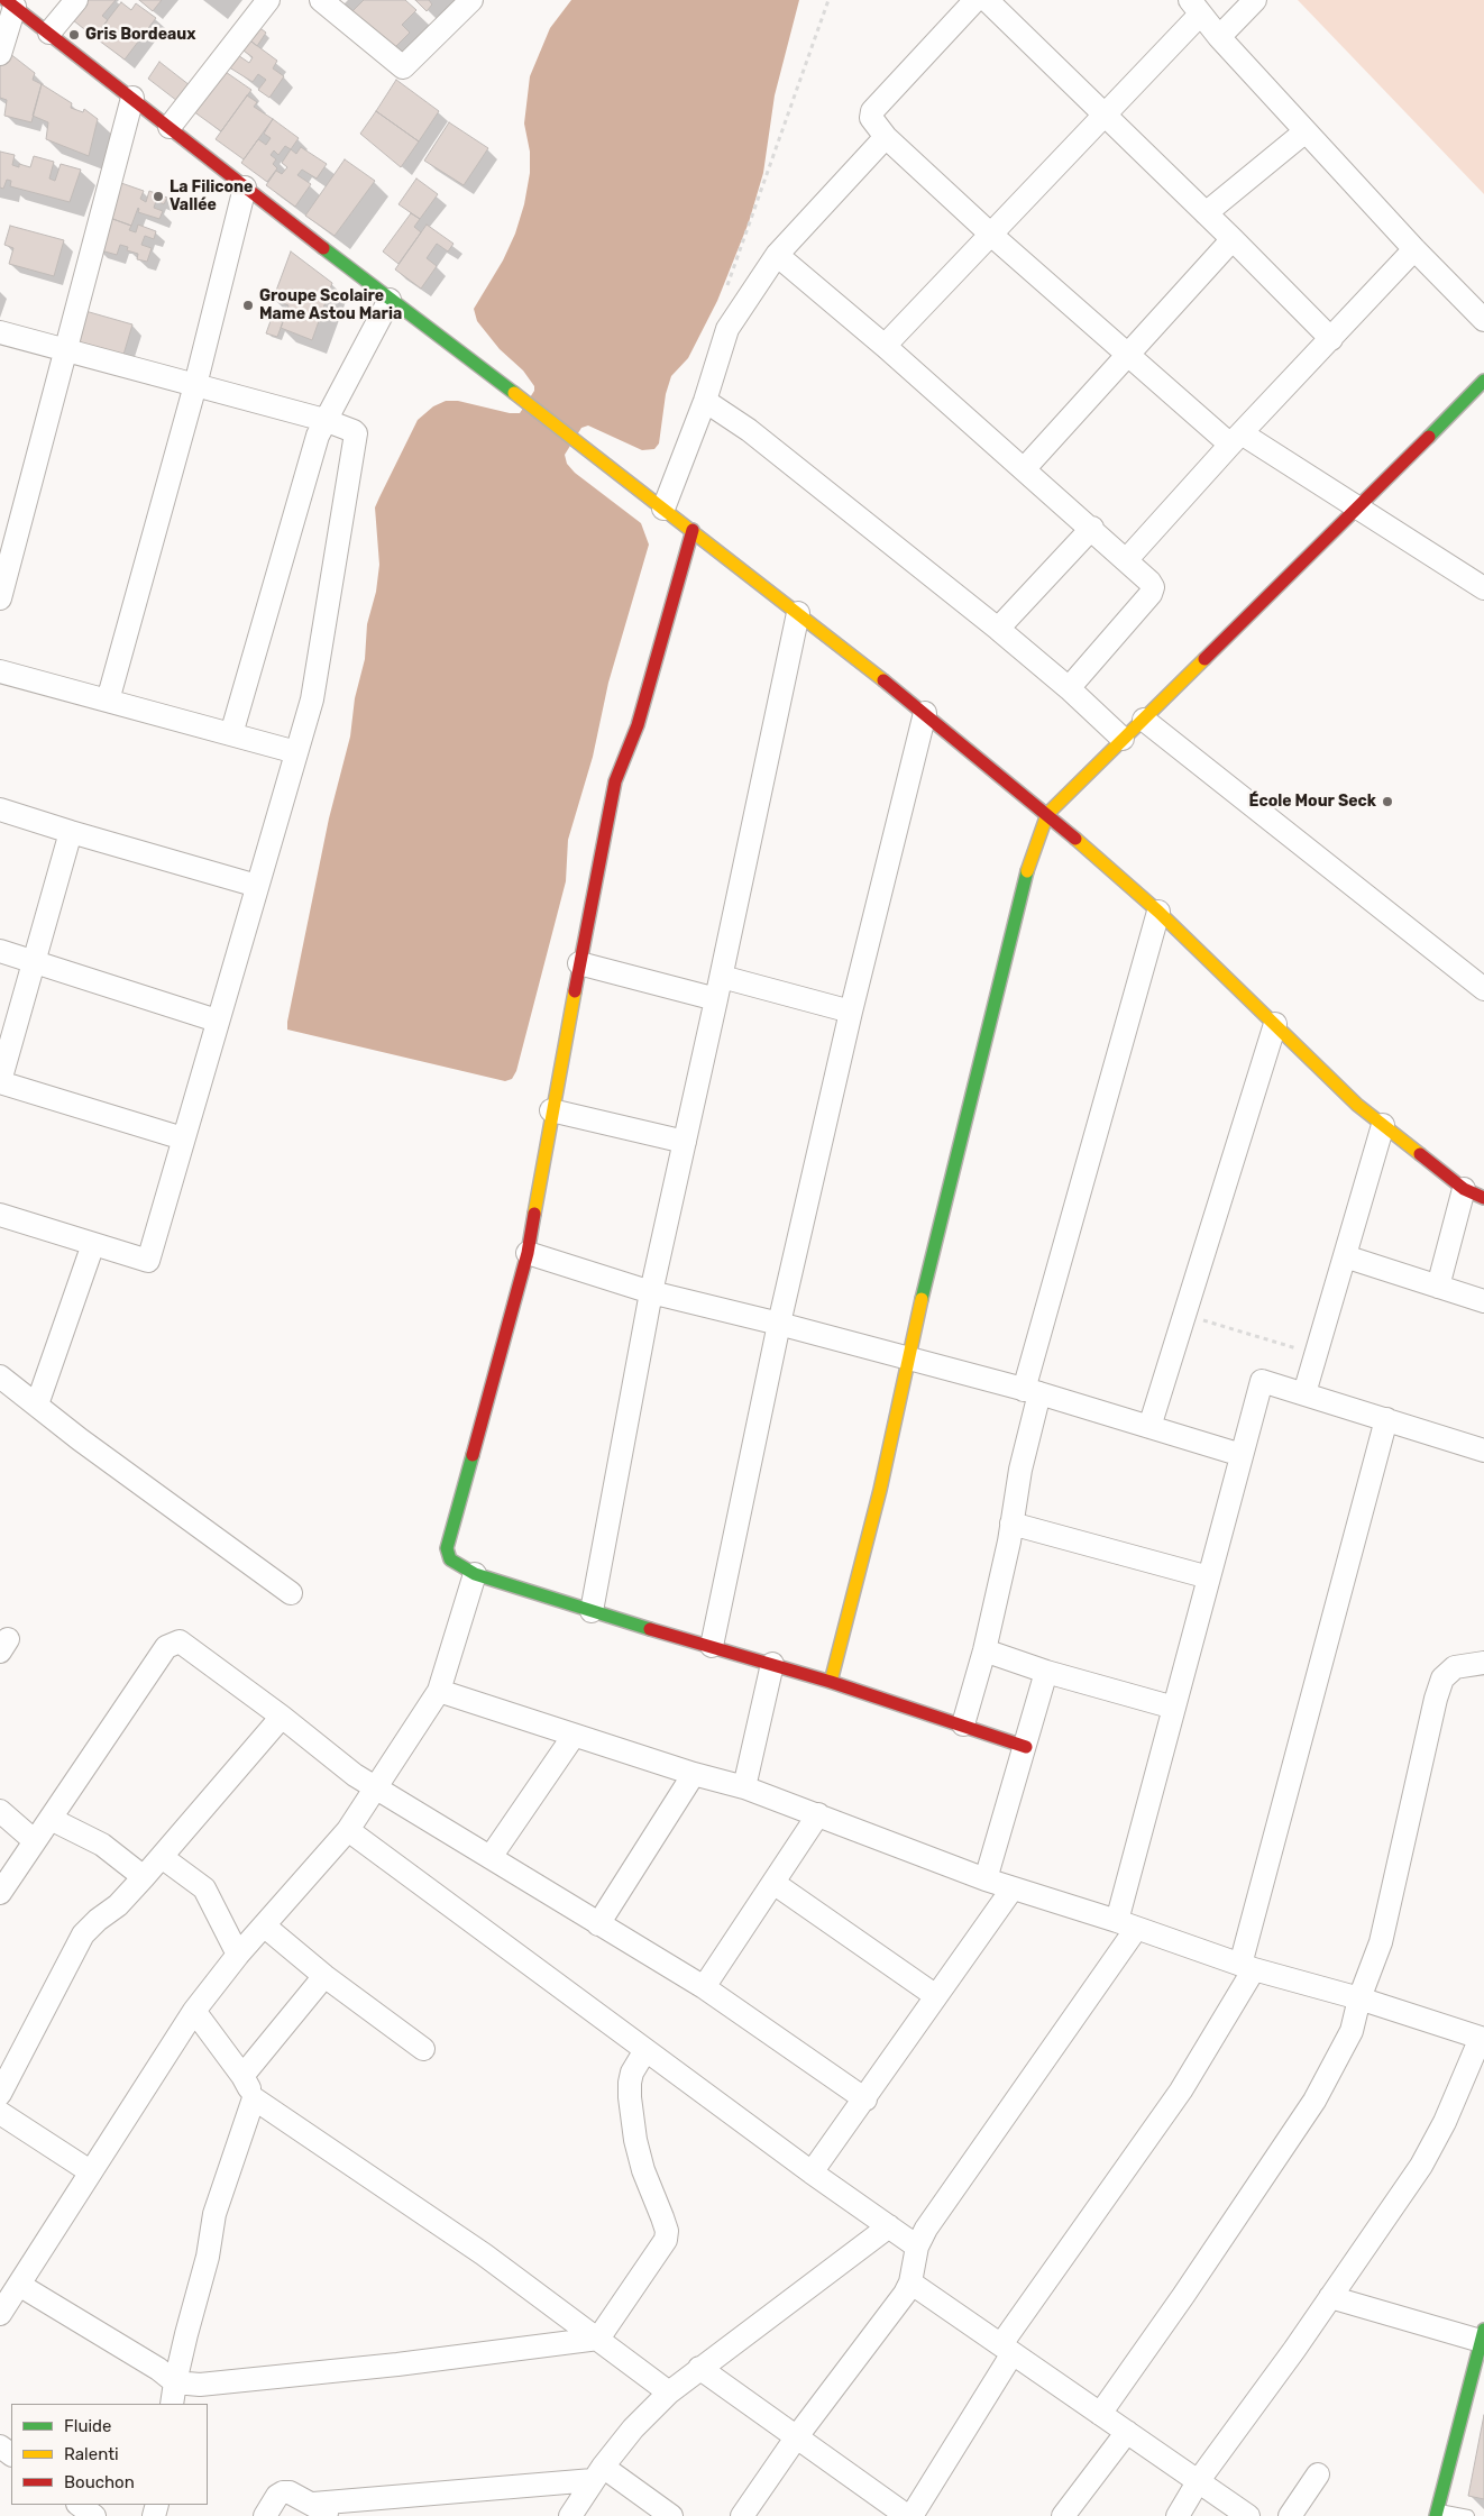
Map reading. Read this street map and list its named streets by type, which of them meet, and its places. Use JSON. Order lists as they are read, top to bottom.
{
  "places": [
    "Gris Bordeaux",
    "La Filicone Vallée",
    "Groupe Scolaire Mame Astou Maria",
    "École Mour Seck"
  ],
  "legend": ["Fluide", "Ralenti", "Bouchon"]
}
